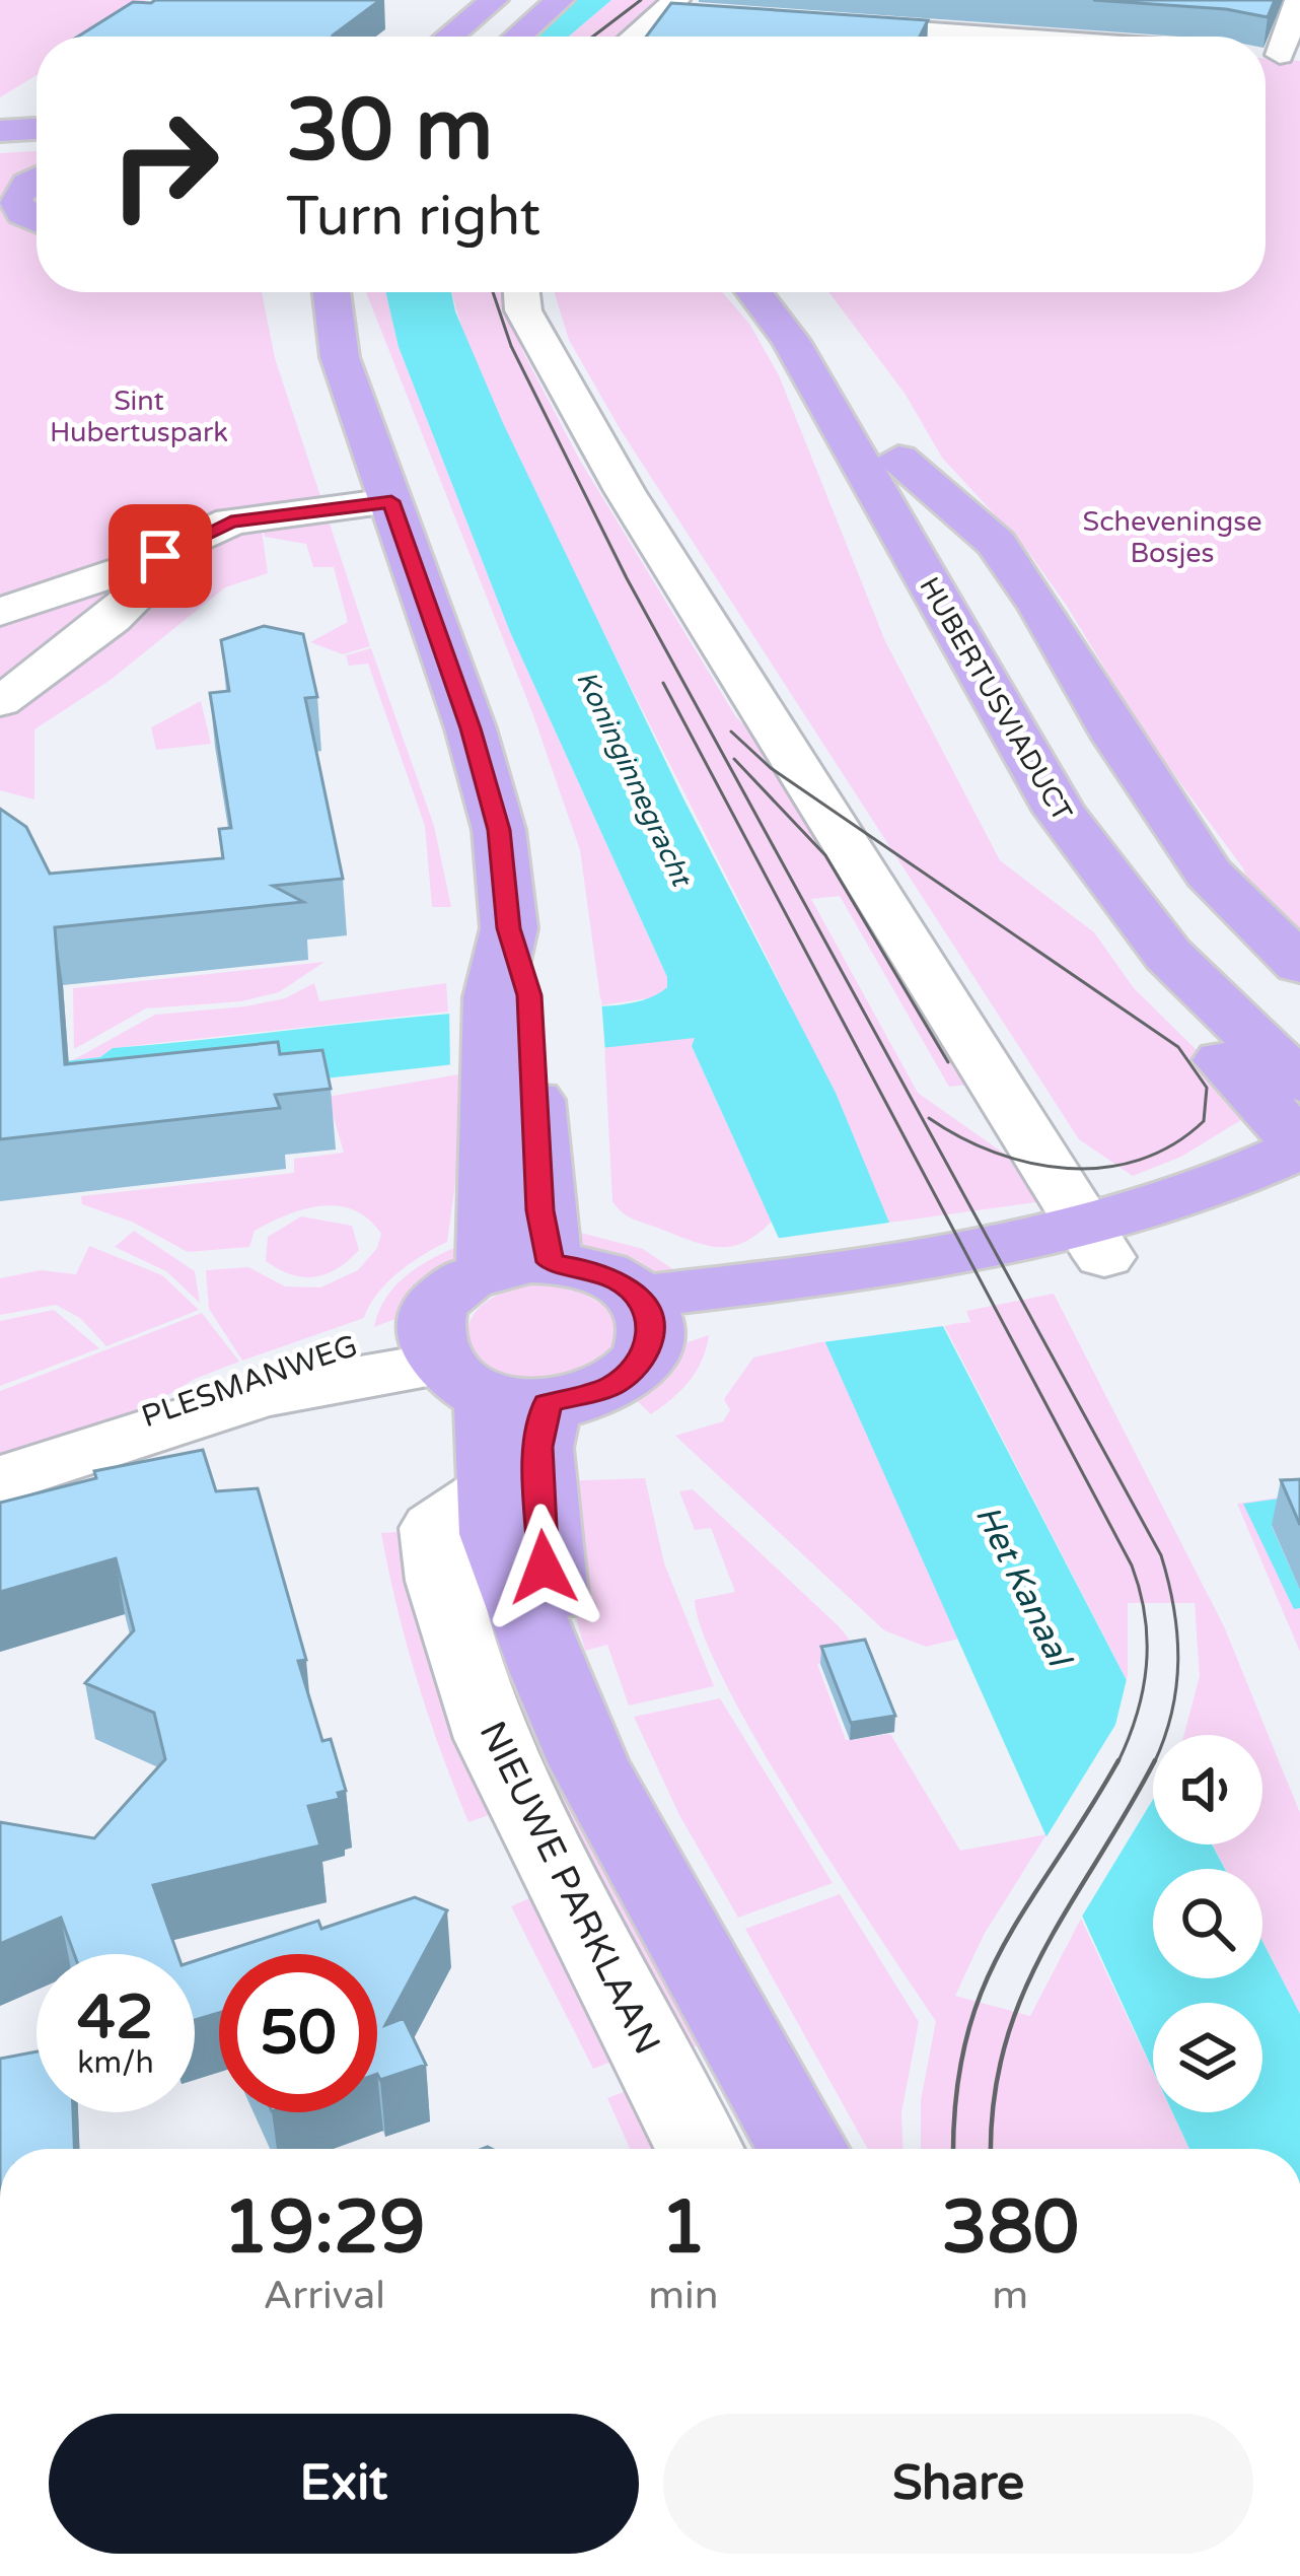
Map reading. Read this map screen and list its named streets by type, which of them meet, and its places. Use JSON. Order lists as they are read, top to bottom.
{
  "streets": {
    "main road": ["HUBERTUSVIADUCT"],
    "street": ["PLESMANWEG", "NIEUWE PARKLAAN"]
  },
  "water": ["Koninginnegracht", "Het Kanaal"],
  "parks": ["Sint Hubertuspark", "Scheveningse Bosjes"],
  "page": {
    "turn": ["30 m", "Turn right"],
    "speed": "42 km/h",
    "limit": "50",
    "eta": [
      "19:29",
      "Arrival",
      "1",
      "min",
      "380",
      "m"
    ],
    "buttons": ["Exit", "Share"]
  }
}
